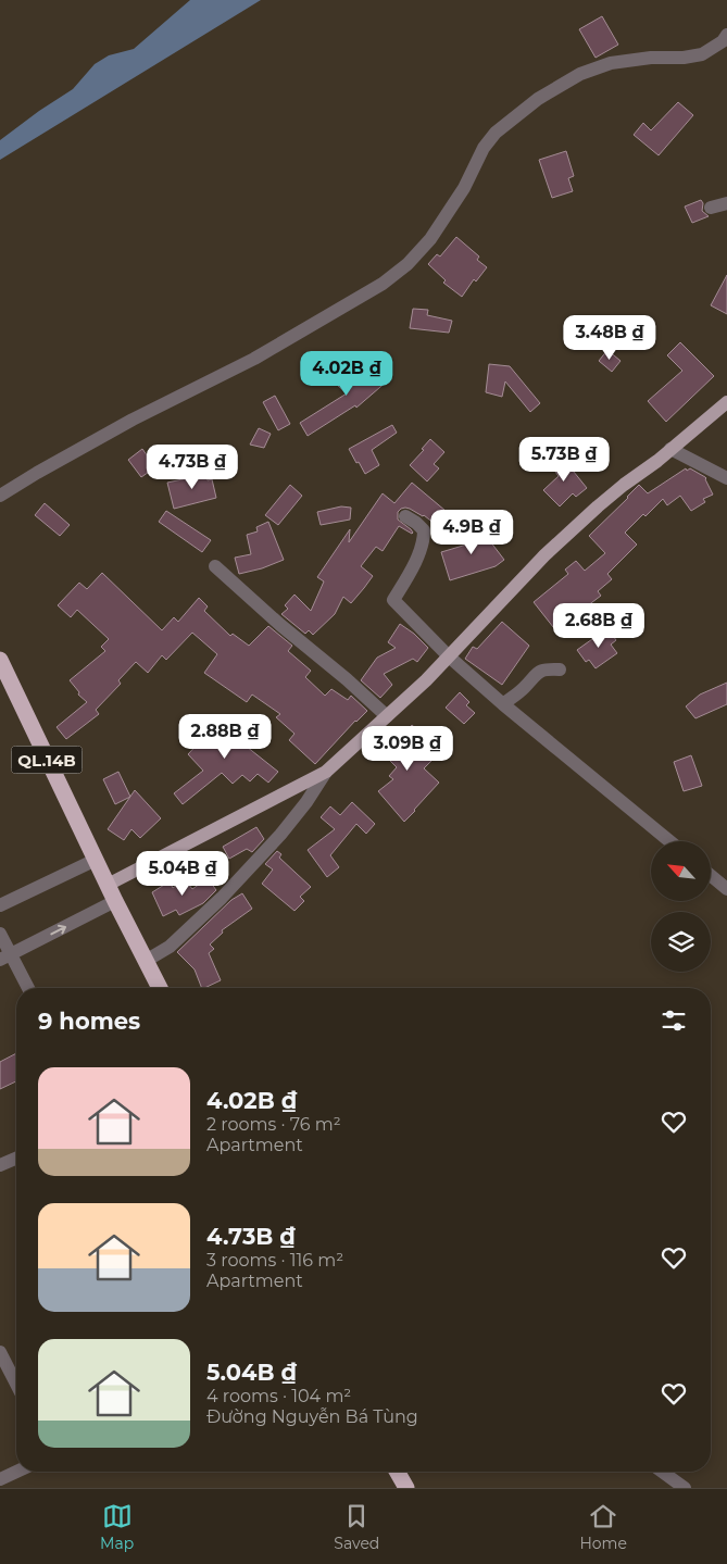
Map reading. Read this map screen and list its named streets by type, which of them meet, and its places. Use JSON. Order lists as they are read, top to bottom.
{
  "streets": {
    "highway": ["QL.14B"]
  },
  "north": "top left",
  "page": {
    "price": [
      "3.48B ₫",
      "4.02B ₫",
      "5.73B ₫",
      "4.73B ₫",
      "4.9B ₫",
      "2.68B ₫",
      "2.88B ₫",
      "3.09B ₫",
      "5.04B ₫"
    ],
    "heading": "9 homes",
    "list": [
      {
        "name": "4.02B ₫",
        "note": "2 rooms · 76 m² · Apartment"
      },
      {
        "name": "4.73B ₫",
        "note": "3 rooms · 116 m² · Apartment"
      },
      {
        "name": "5.04B ₫",
        "note": "4 rooms · 104 m² · Đường Nguyễn Bá Tùng"
      }
    ],
    "tabs": ["Map", "Saved", "Home"]
  }
}
